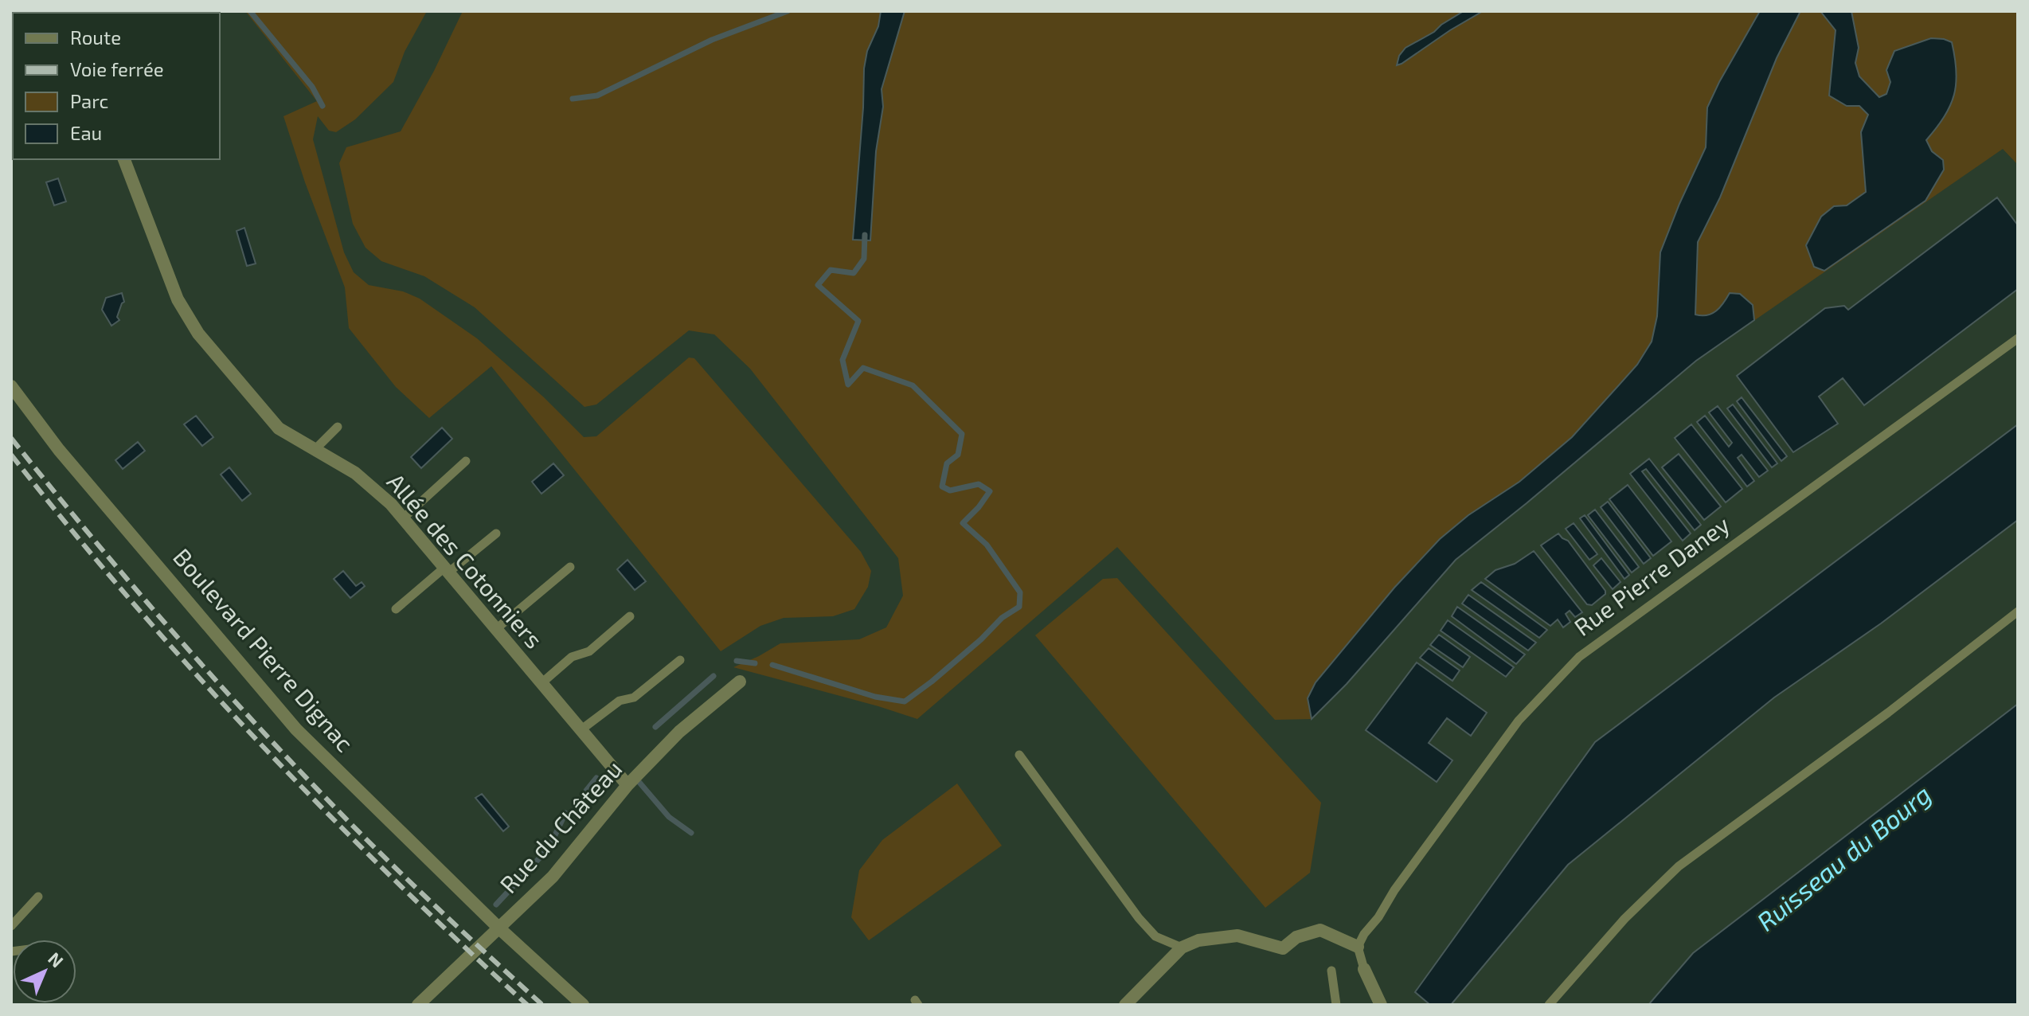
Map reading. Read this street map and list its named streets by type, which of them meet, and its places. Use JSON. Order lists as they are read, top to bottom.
{
  "streets": {
    "street": ["Allée des Cotonniers", "Boulevard Pierre Dignac", "Rue du Château"],
    "lane": ["Rue Pierre Daney"]
  },
  "crossings": [
    ["Allée des Cotonniers", "Rue du Château"],
    ["Boulevard Pierre Dignac", "Rue du Château"]
  ],
  "water": ["Ruisseau du Bourg"],
  "legend": [
    "Route",
    "Voie ferrée",
    "Parc",
    "Eau"
  ],
  "north": "top right"
}
